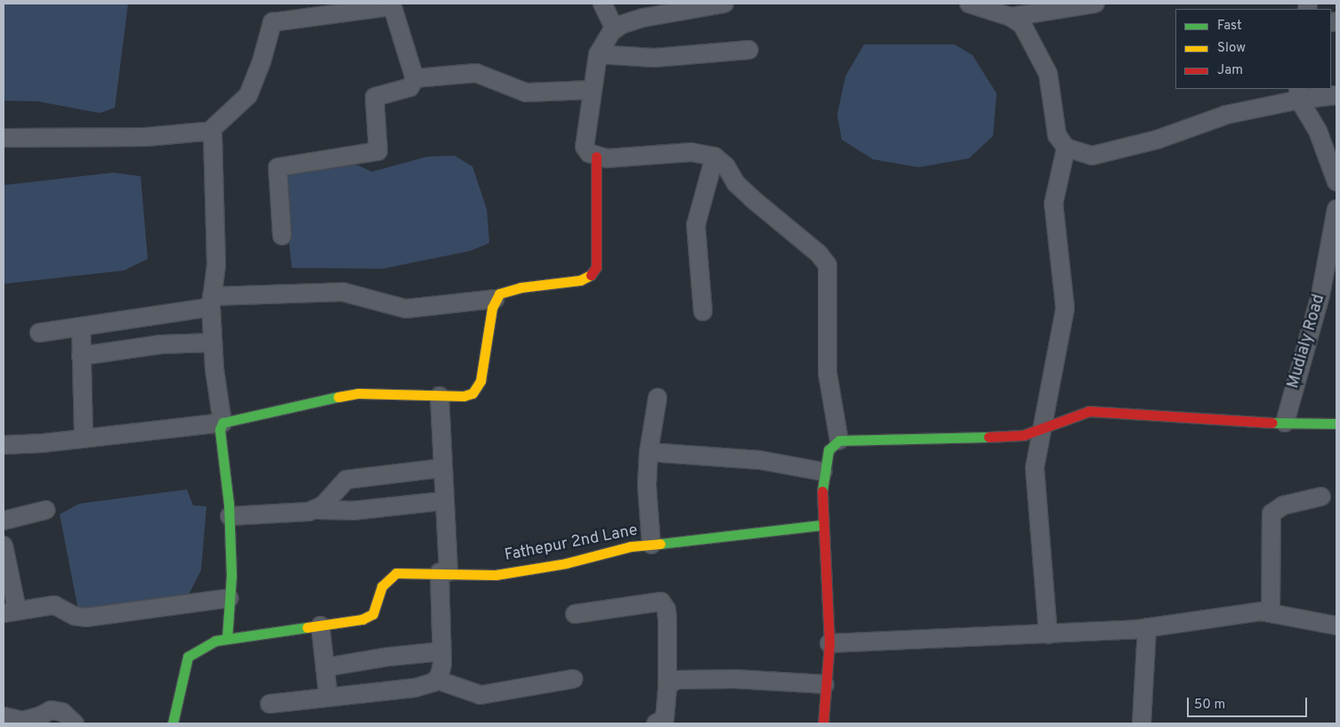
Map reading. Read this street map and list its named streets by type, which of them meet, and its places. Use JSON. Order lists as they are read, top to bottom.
{
  "streets": {
    "street": ["Mudialy Road", "Fathepur 2nd Lane"]
  },
  "legend": ["Fast", "Slow", "Jam"],
  "scale_bar": "50 m"
}
